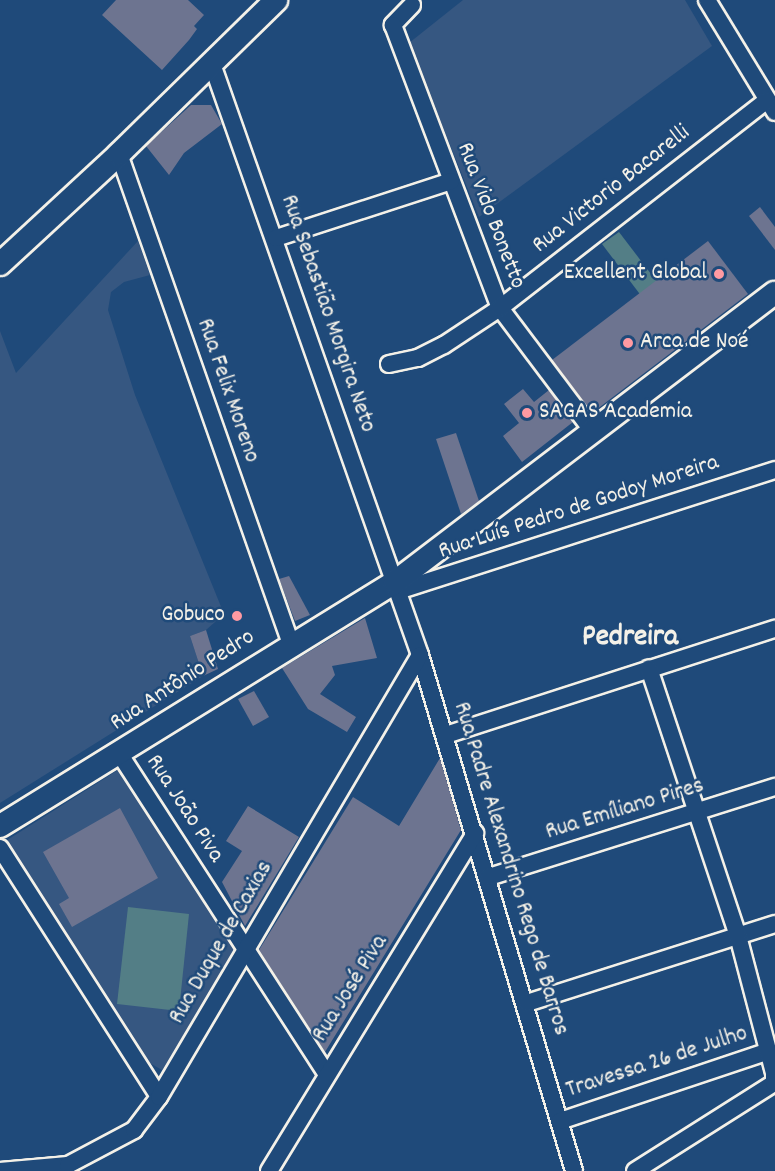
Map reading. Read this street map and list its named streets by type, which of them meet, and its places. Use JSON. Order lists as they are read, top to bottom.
{
  "streets": {
    "main road": ["Rua Antônio Pedro"],
    "street": [
      "Rua Victorio Bacarelli",
      "Rua Vido Bonetto",
      "Rua Sebastião Morgira Neto",
      "Rua Felix Moreno",
      "Rua Luís Pedro de Godoy Moreira",
      "Rua João Piva",
      "Rua Emíliano Pires",
      "Rua Padre Alexandrino Rego de Barros",
      "Rua Duque de Caxias",
      "Rua José Piva",
      "Travessa 26 de Julho"
    ]
  },
  "crossings": [
    ["Rua Victorio Bacarelli", "Rua Vido Bonetto"],
    ["Rua Vido Bonetto", "Rua Antônio Pedro"],
    ["Rua Sebastião Morgira Neto", "Rua Luís Pedro de Godoy Moreira"],
    ["Rua Sebastião Morgira Neto", "Rua Antônio Pedro"],
    ["Rua Sebastião Morgira Neto", "Rua Padre Alexandrino Rego de Barros"],
    ["Rua Felix Moreno", "Rua Antônio Pedro"],
    ["Rua Luís Pedro de Godoy Moreira", "Rua Antônio Pedro"],
    ["Rua Luís Pedro de Godoy Moreira", "Rua Padre Alexandrino Rego de Barros"],
    ["Rua Antônio Pedro", "Rua João Piva"],
    ["Rua Antônio Pedro", "Rua Padre Alexandrino Rego de Barros"],
    ["Rua João Piva", "Rua Duque de Caxias"],
    ["Rua João Piva", "Rua José Piva"],
    ["Rua Emíliano Pires", "Rua Padre Alexandrino Rego de Barros"],
    ["Rua Padre Alexandrino Rego de Barros", "Rua Duque de Caxias"],
    ["Rua Padre Alexandrino Rego de Barros", "Rua José Piva"],
    ["Rua Padre Alexandrino Rego de Barros", "Travessa 26 de Julho"]
  ],
  "districts": ["Pedreira"],
  "places": [
    "Excellent Global",
    "Arca de Noé",
    "SAGAS Academia",
    "Gobuco"
  ]
}
